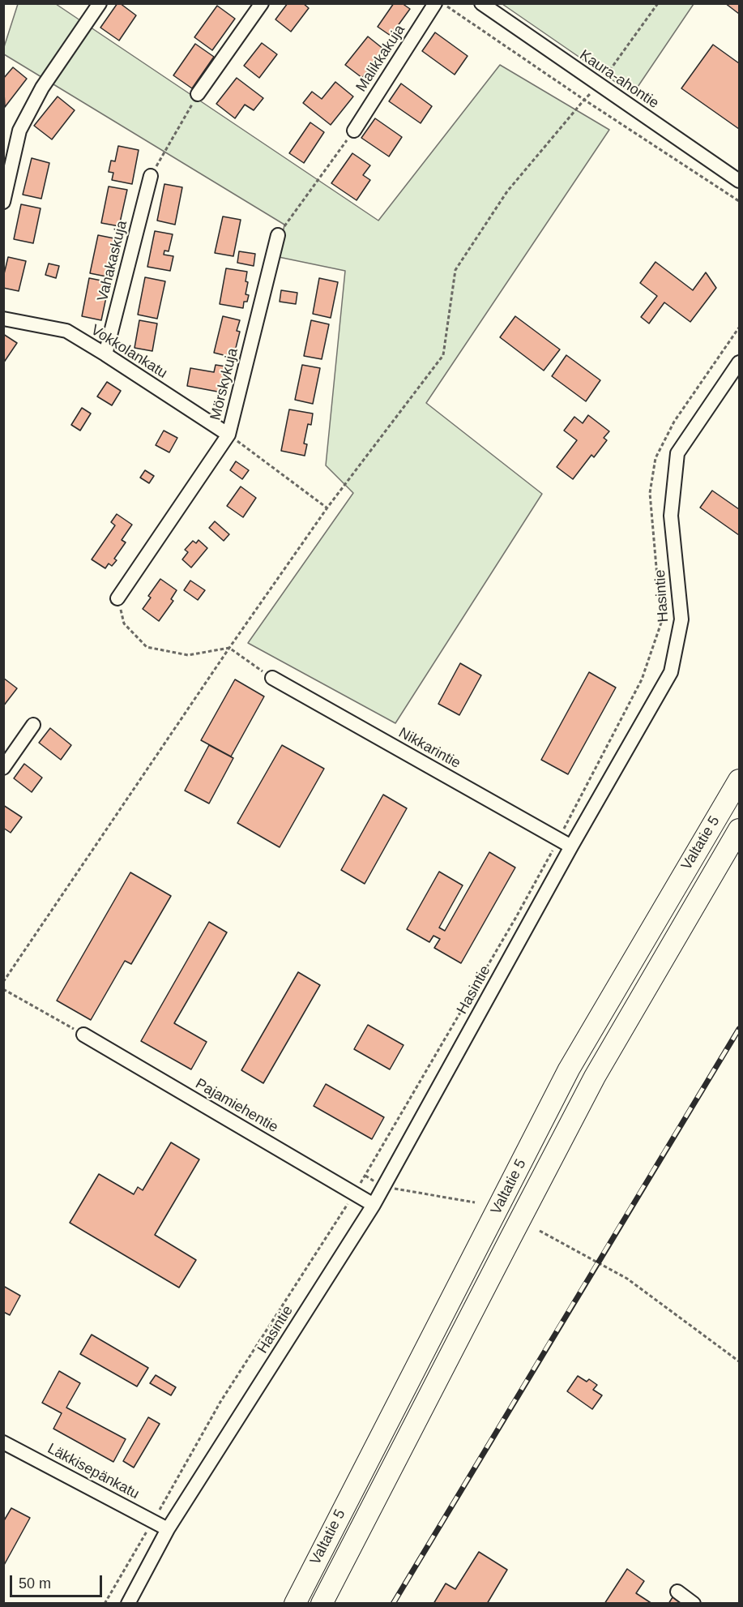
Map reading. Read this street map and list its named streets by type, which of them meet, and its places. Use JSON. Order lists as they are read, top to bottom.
{
  "streets": {
    "highway": ["Valtatie 5"],
    "street": [
      "Malikkakuja",
      "Kaura-ahontie",
      "Vahakaskuja",
      "Vokkolankatu",
      "Mörskykuja",
      "Hasintie",
      "Nikkarintie",
      "Pajamiehentie",
      "Läkkisepänkatu"
    ]
  },
  "crossings": [
    ["Vahakaskuja", "Vokkolankatu"],
    ["Vokkolankatu", "Mörskykuja"],
    ["Hasintie", "Nikkarintie"],
    ["Hasintie", "Pajamiehentie"],
    ["Hasintie", "Läkkisepänkatu"]
  ],
  "scale_bar": "50 m"
}
